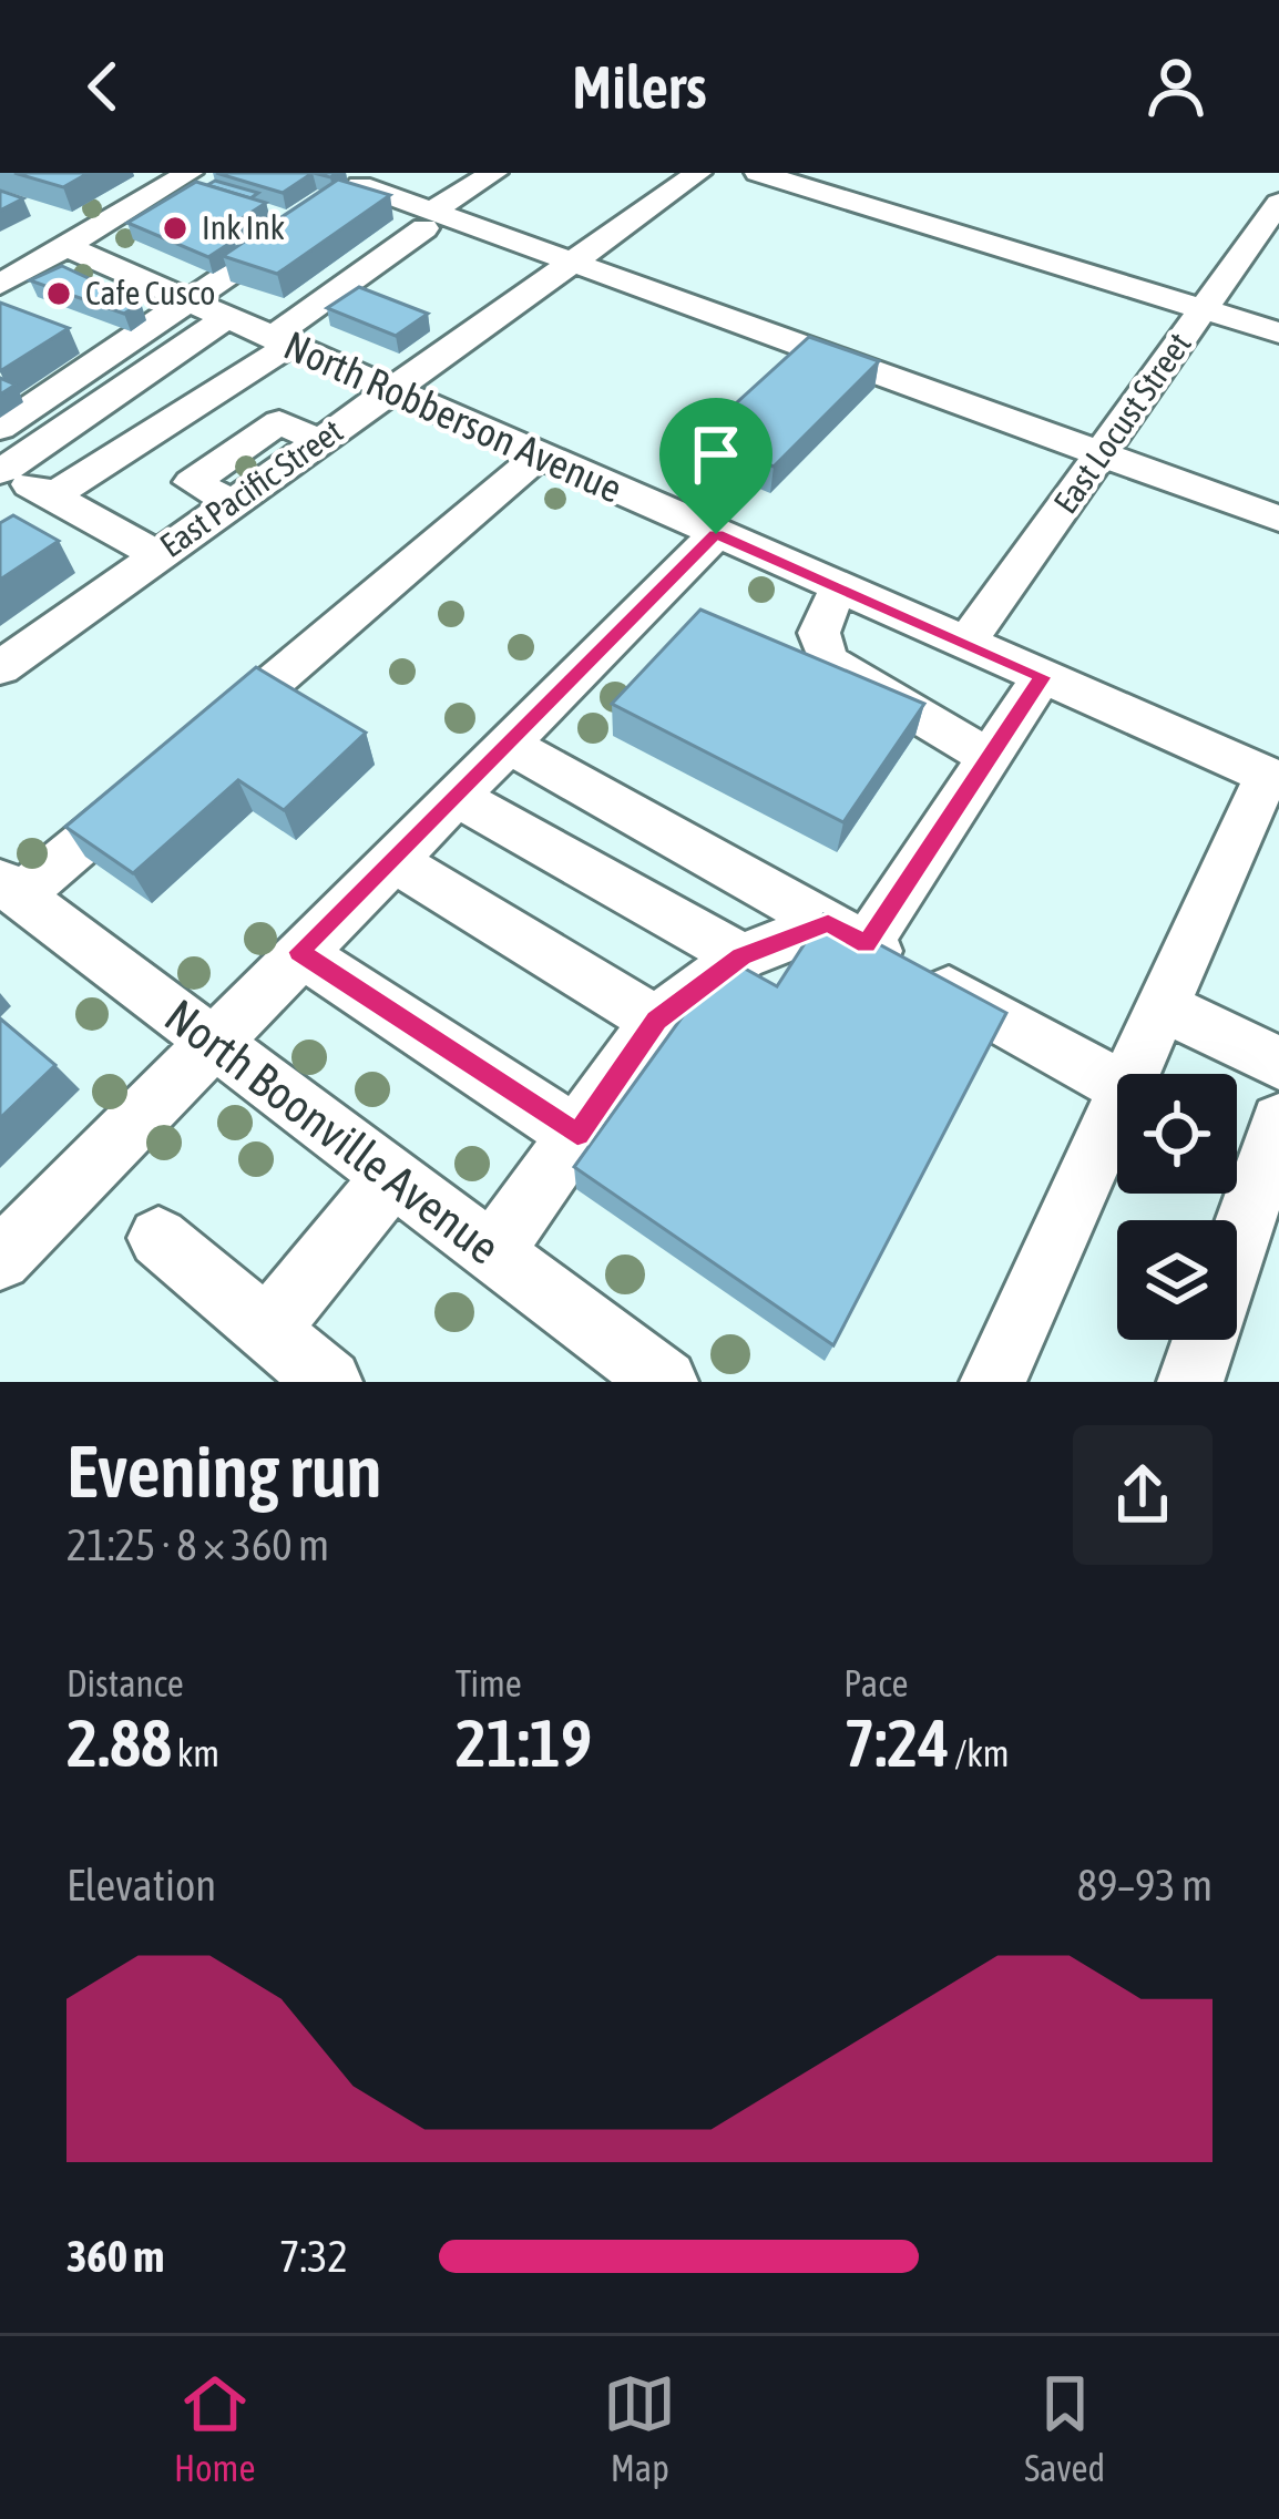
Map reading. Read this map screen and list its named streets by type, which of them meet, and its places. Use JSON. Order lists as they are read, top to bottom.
{
  "streets": {
    "street": [
      "North Robberson Avenue",
      "East Locust Street",
      "East Pacific Street",
      "North Boonville Avenue"
    ]
  },
  "crossings": [
    ["North Robberson Avenue", "East Locust Street"],
    ["North Robberson Avenue", "East Pacific Street"]
  ],
  "places": ["Ink Ink", "Cafe Cusco"],
  "page": {
    "header": "Milers",
    "heading": ["Evening run", "21:25 · 8 × 360 m"],
    "stats": [
      ["Distance", "2.88 km"],
      ["Time", "21:19"],
      ["Pace", "7:24 /km"]
    ],
    "chart": ["Elevation", "89–93 m"],
    "list": [
      {
        "name": "360 m",
        "note": "7:32"
      }
    ],
    "tabs": ["Home", "Map", "Saved"]
  }
}
